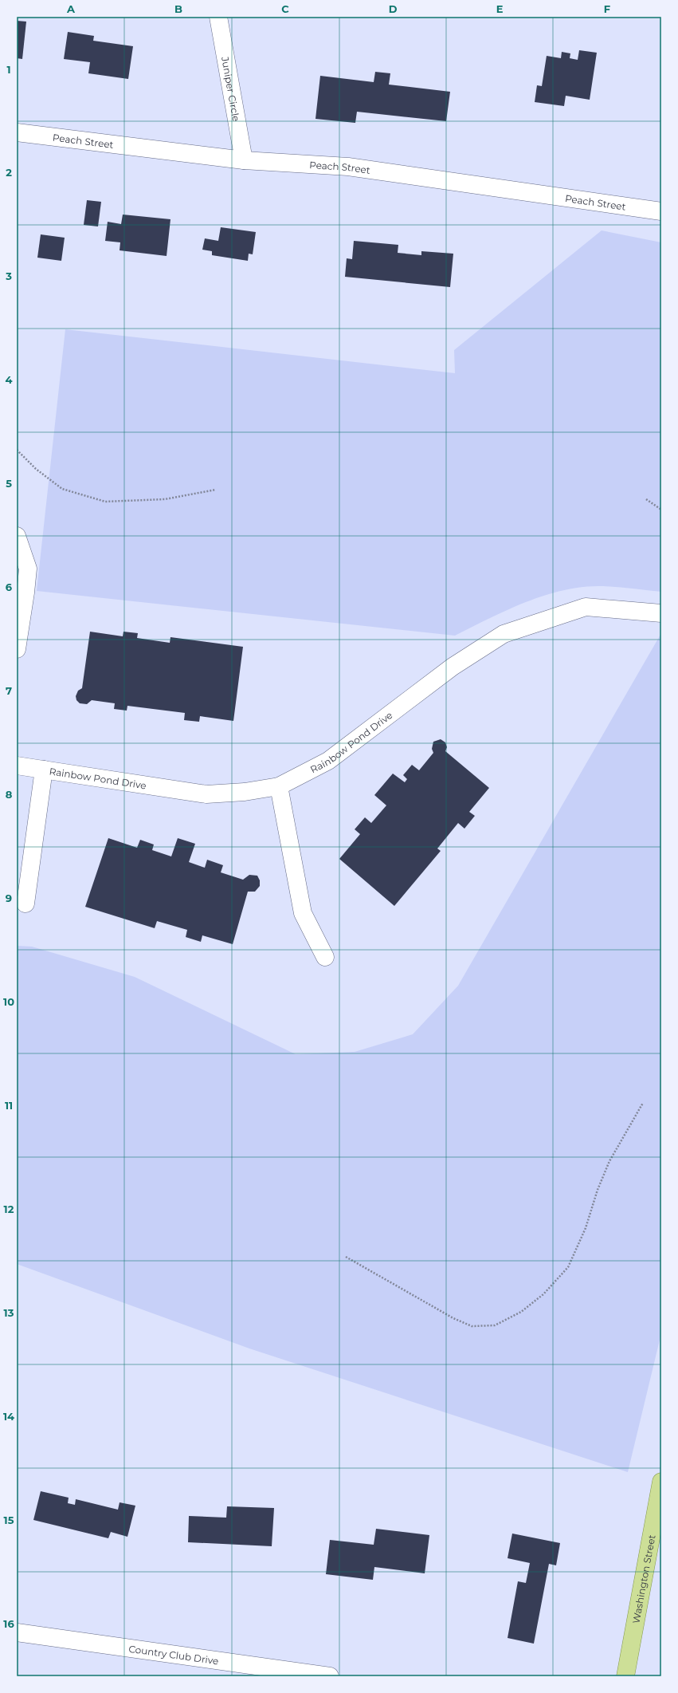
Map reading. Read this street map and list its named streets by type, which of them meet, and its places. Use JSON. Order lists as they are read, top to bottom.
{
  "streets": {
    "main road": ["Washington Street"],
    "street": [
      "Juniper Circle",
      "Peach Street",
      "Rainbow Pond Drive",
      "Country Club Drive"
    ]
  },
  "crossings": [
    ["Juniper Circle", "Peach Street"]
  ],
  "grid": {
    "columns": [
      "A",
      "B",
      "C",
      "D",
      "E",
      "F"
    ],
    "rows": [
      "1",
      "2",
      "3",
      "4",
      "5",
      "6",
      "7",
      "8",
      "9",
      "10",
      "11",
      "12",
      "13",
      "14",
      "15",
      "16"
    ]
  }
}
